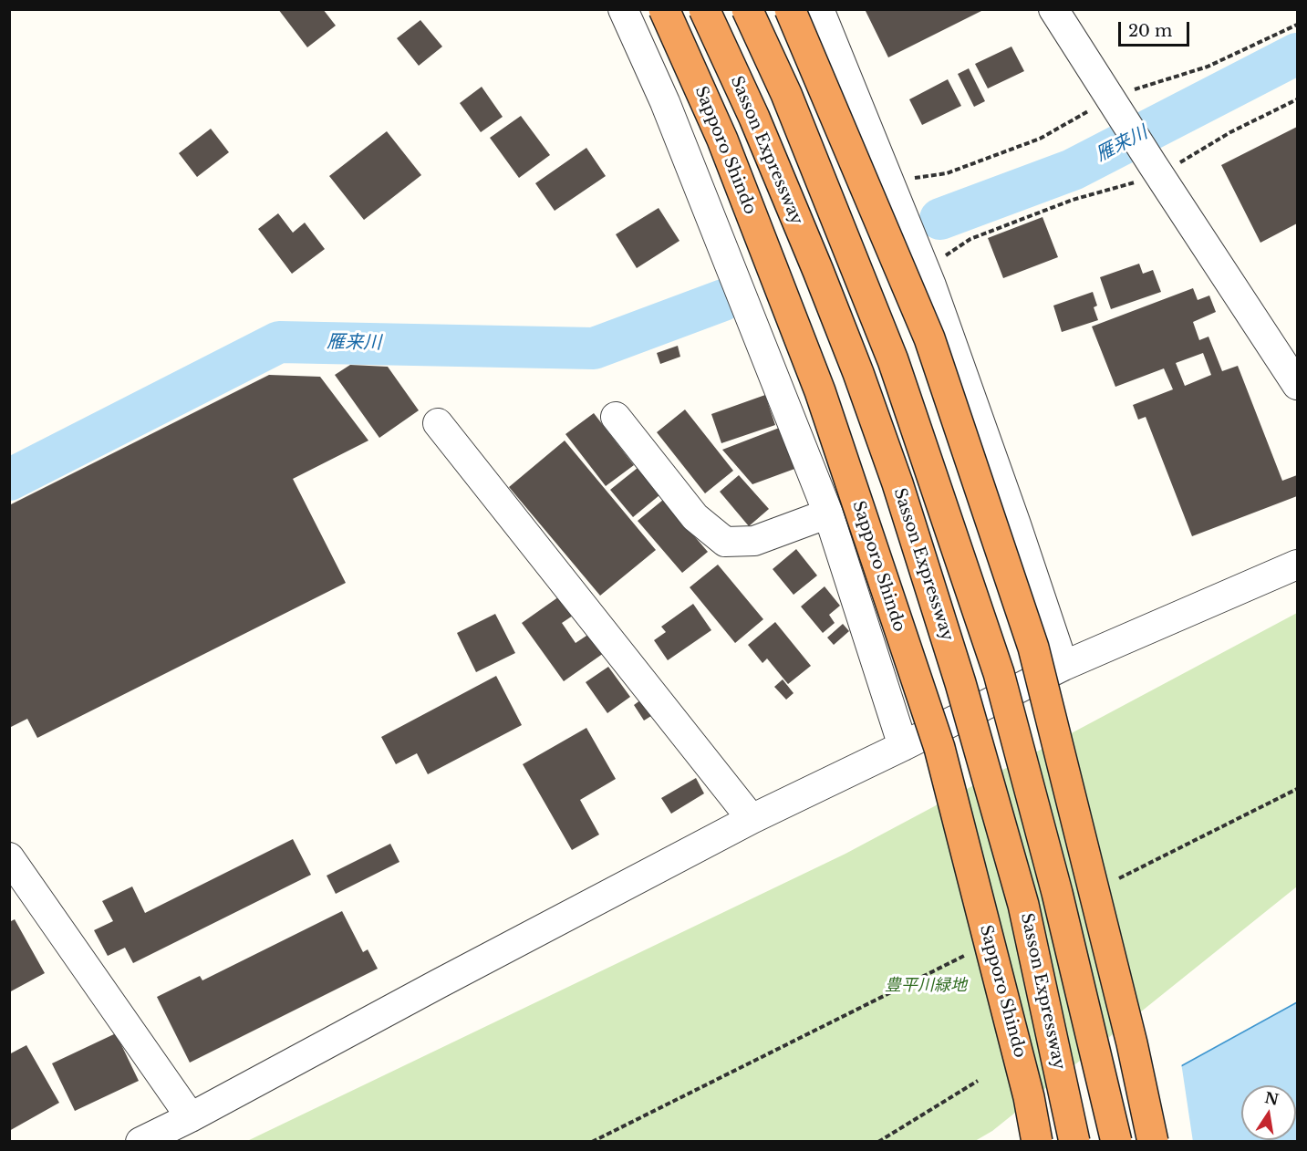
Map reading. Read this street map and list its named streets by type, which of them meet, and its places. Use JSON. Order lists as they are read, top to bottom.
{
  "streets": {
    "highway": ["Sapporo Shindo", "Sasson Expressway"]
  },
  "water": ["雁来川"],
  "parks": ["豊平川緑地"],
  "scale_bar": "20 m",
  "north": "top"
}
